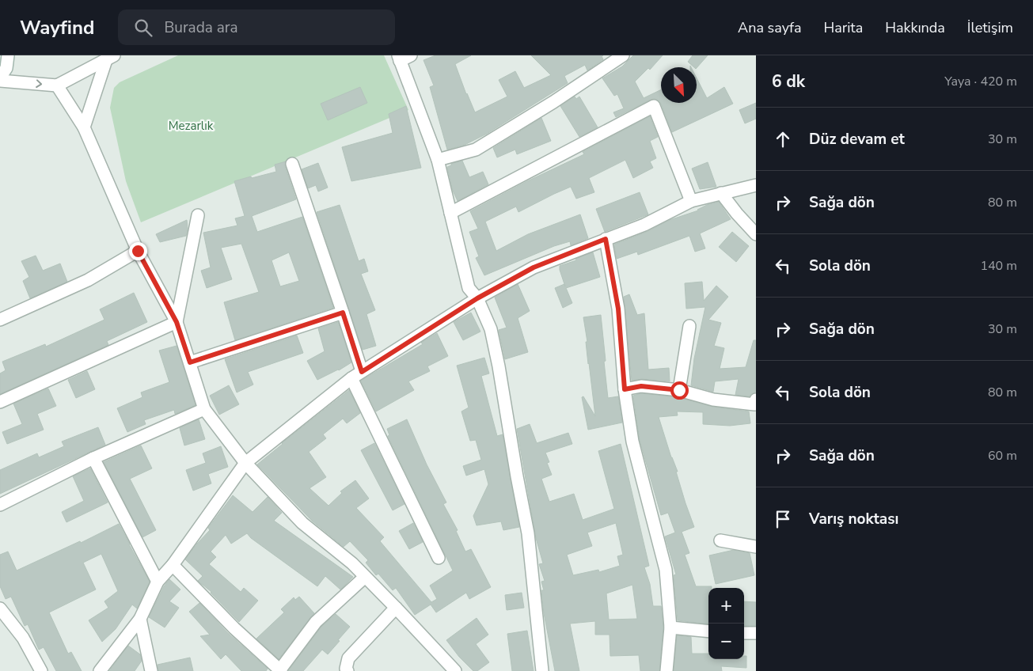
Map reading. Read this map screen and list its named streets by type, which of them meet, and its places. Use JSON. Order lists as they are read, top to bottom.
{
  "parks": ["Mezarlık"],
  "north": "bottom right",
  "page": {
    "header": "Wayfind",
    "search": "Burada ara",
    "nav": [
      "Ana sayfa",
      "Harita",
      "Hakkında",
      "İletişim"
    ],
    "heading": ["6 dk", "Yaya · 420 m"],
    "list": [
      ["Düz devam et", "30 m"],
      ["Sağa dön", "80 m"],
      ["Sola dön", "140 m"],
      ["Sağa dön", "30 m"],
      ["Sola dön", "80 m"],
      ["Sağa dön", "60 m"],
      "Varış noktası"
    ],
    "map_buttons": ["+", "−"]
  }
}
